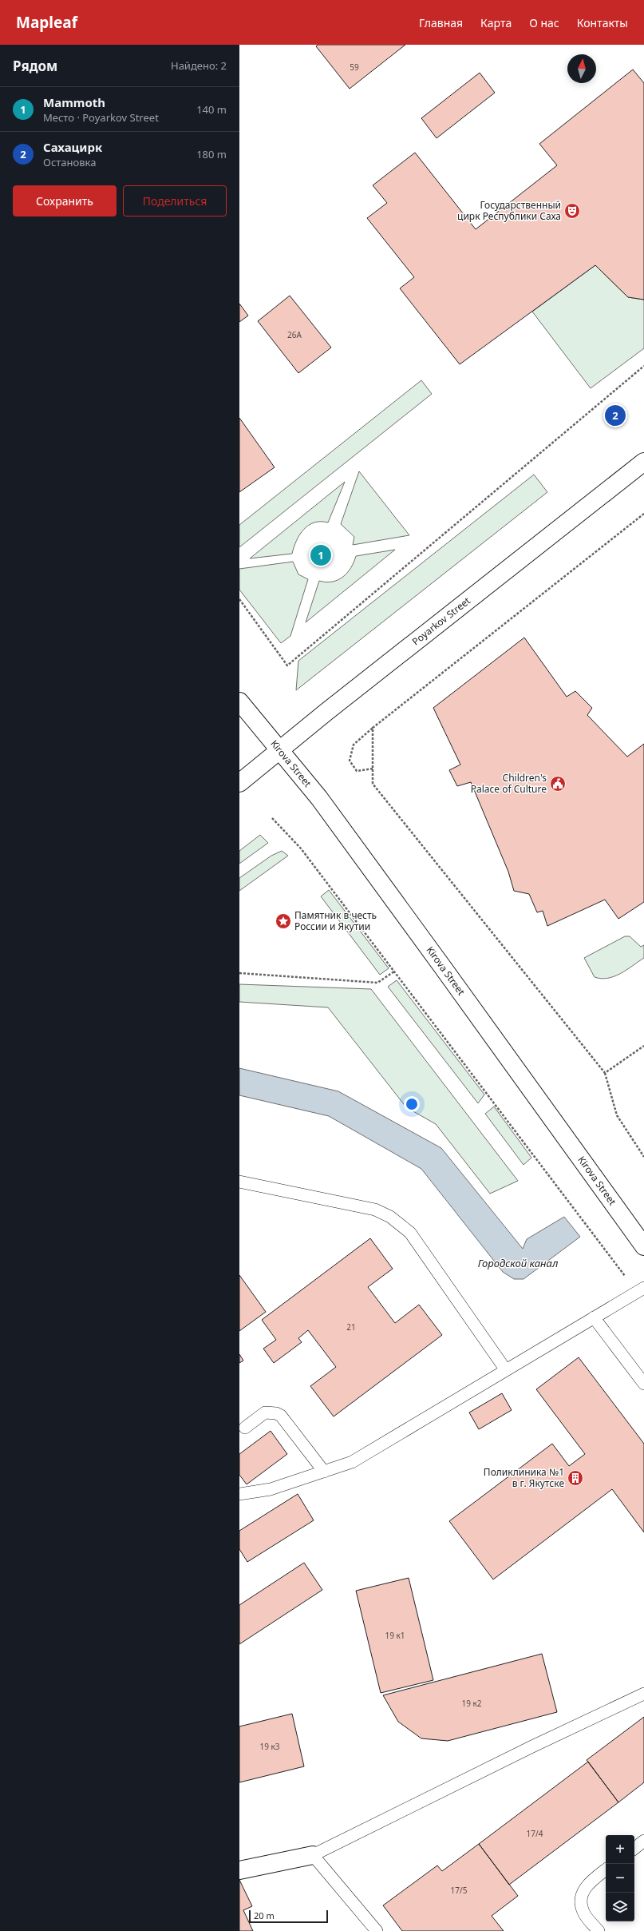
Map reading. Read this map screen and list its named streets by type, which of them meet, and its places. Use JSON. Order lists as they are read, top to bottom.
{
  "streets": {
    "main road": ["Poyarkov Street", "Kirova Street"]
  },
  "crossings": [
    ["Poyarkov Street", "Kirova Street"]
  ],
  "water": ["Городской канал"],
  "places": {
    "theatre": ["Государственный цирк Республики Саха"],
    "public building": ["Children's Palace of Culture"],
    "place": ["Памятник в честь России и Якутии"],
    "building": ["Поликлиника №1 в г. Якутске"]
  },
  "house_numbers": [
    "59",
    "26А",
    "21",
    "19 к1",
    "19 к2",
    "19 к3",
    "17/4",
    "17/5"
  ],
  "scale_bar": "20 m",
  "north": "top",
  "page": {
    "header": "Mapleaf",
    "nav": [
      "Главная",
      "Карта",
      "О нас",
      "Контакты"
    ],
    "heading": ["Рядом", "Найдено: 2"],
    "list": [
      {
        "mark": "1",
        "name": "Mammoth",
        "note": "Место · Poyarkov Street",
        "value": "140 m"
      },
      {
        "mark": "2",
        "name": "Сахацирк",
        "note": "Остановка",
        "value": "180 m"
      }
    ],
    "buttons": ["Сохранить", "Поделиться"],
    "pins": ["2", "1"],
    "map_buttons": ["+", "−"],
    "scale": "20 m"
  }
}
